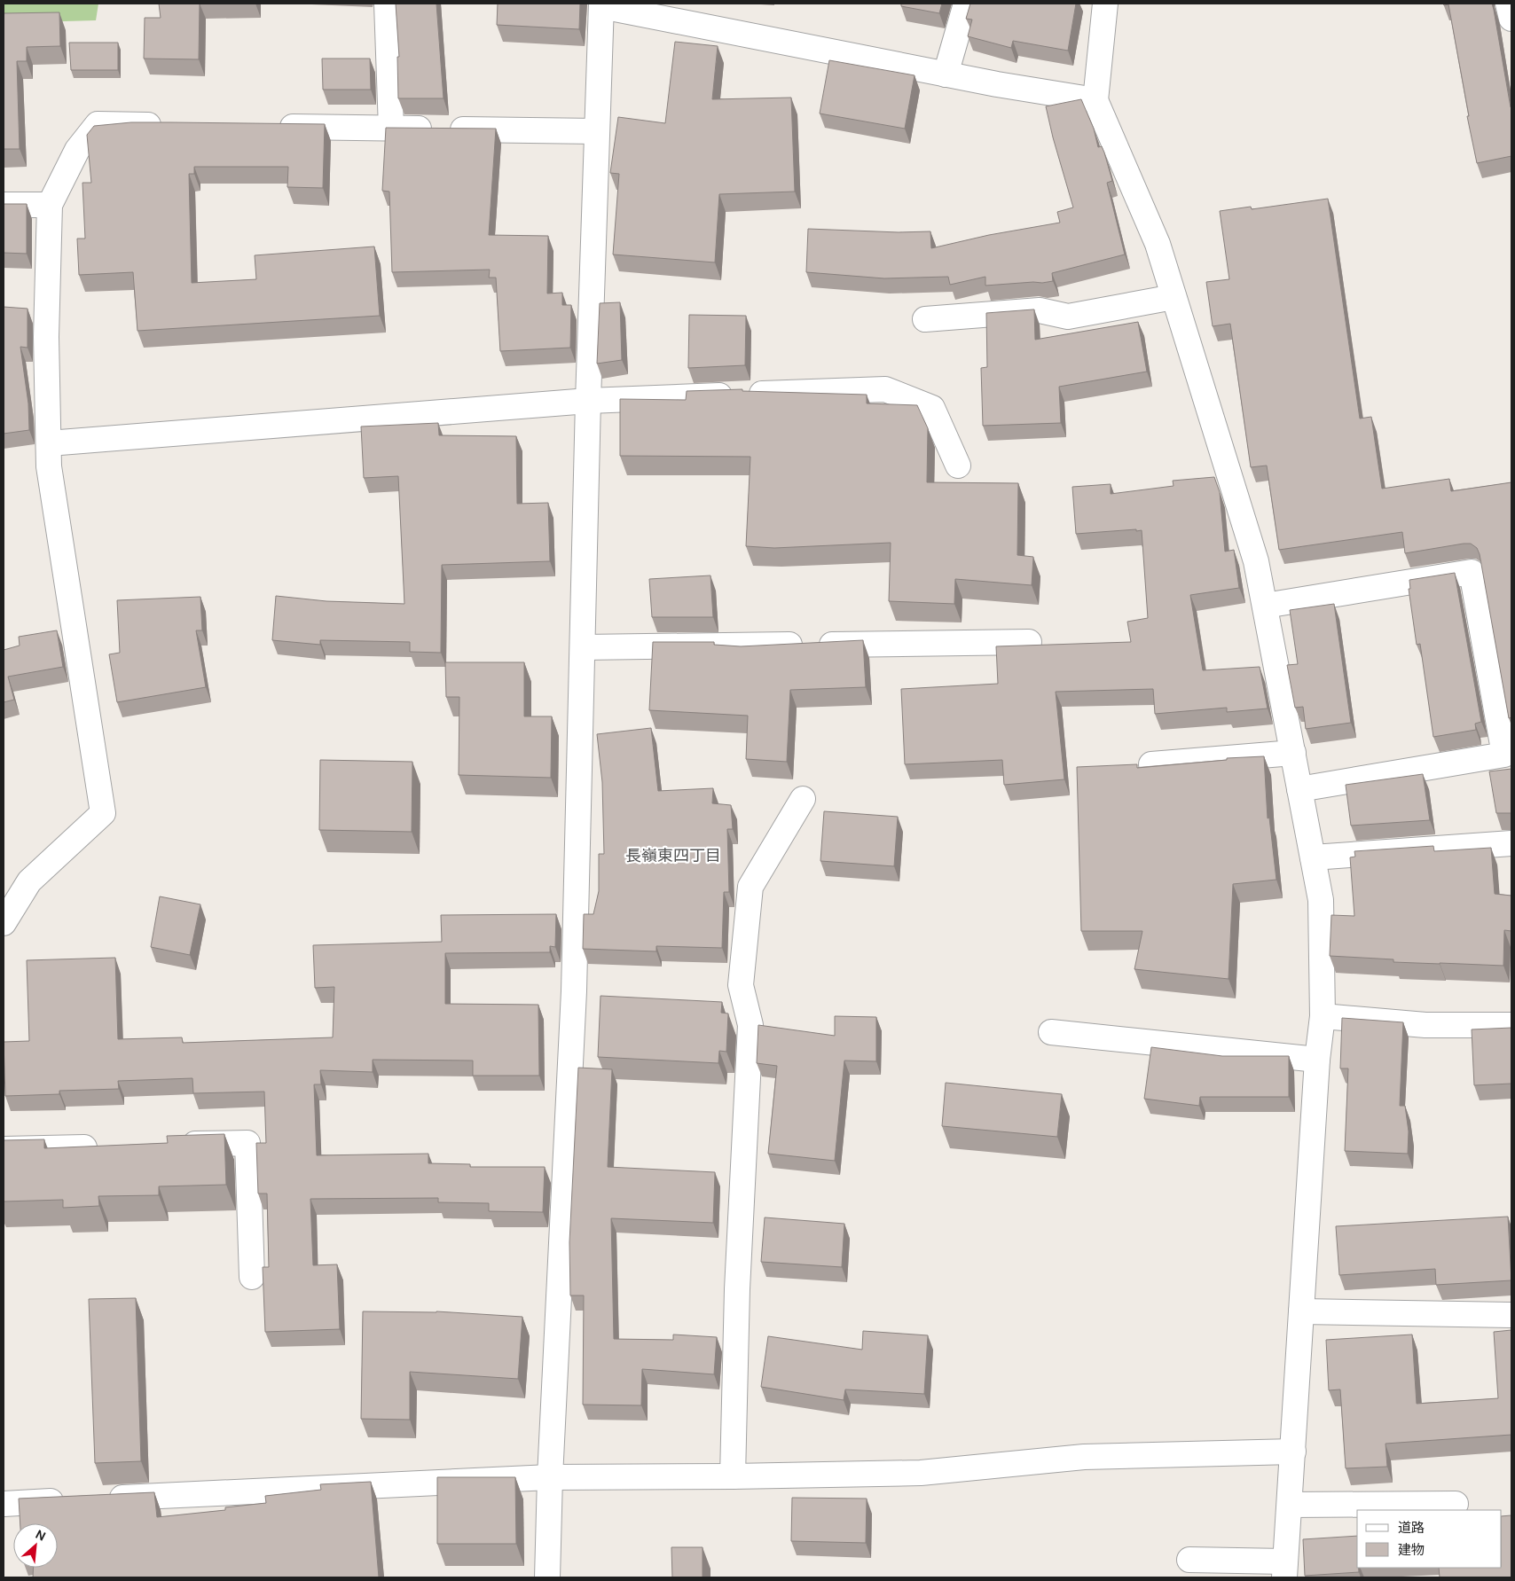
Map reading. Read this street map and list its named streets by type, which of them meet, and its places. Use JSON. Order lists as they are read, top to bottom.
{
  "districts": ["長嶺東四丁目"],
  "legend": ["道路", "建物"],
  "north": "top right"
}
